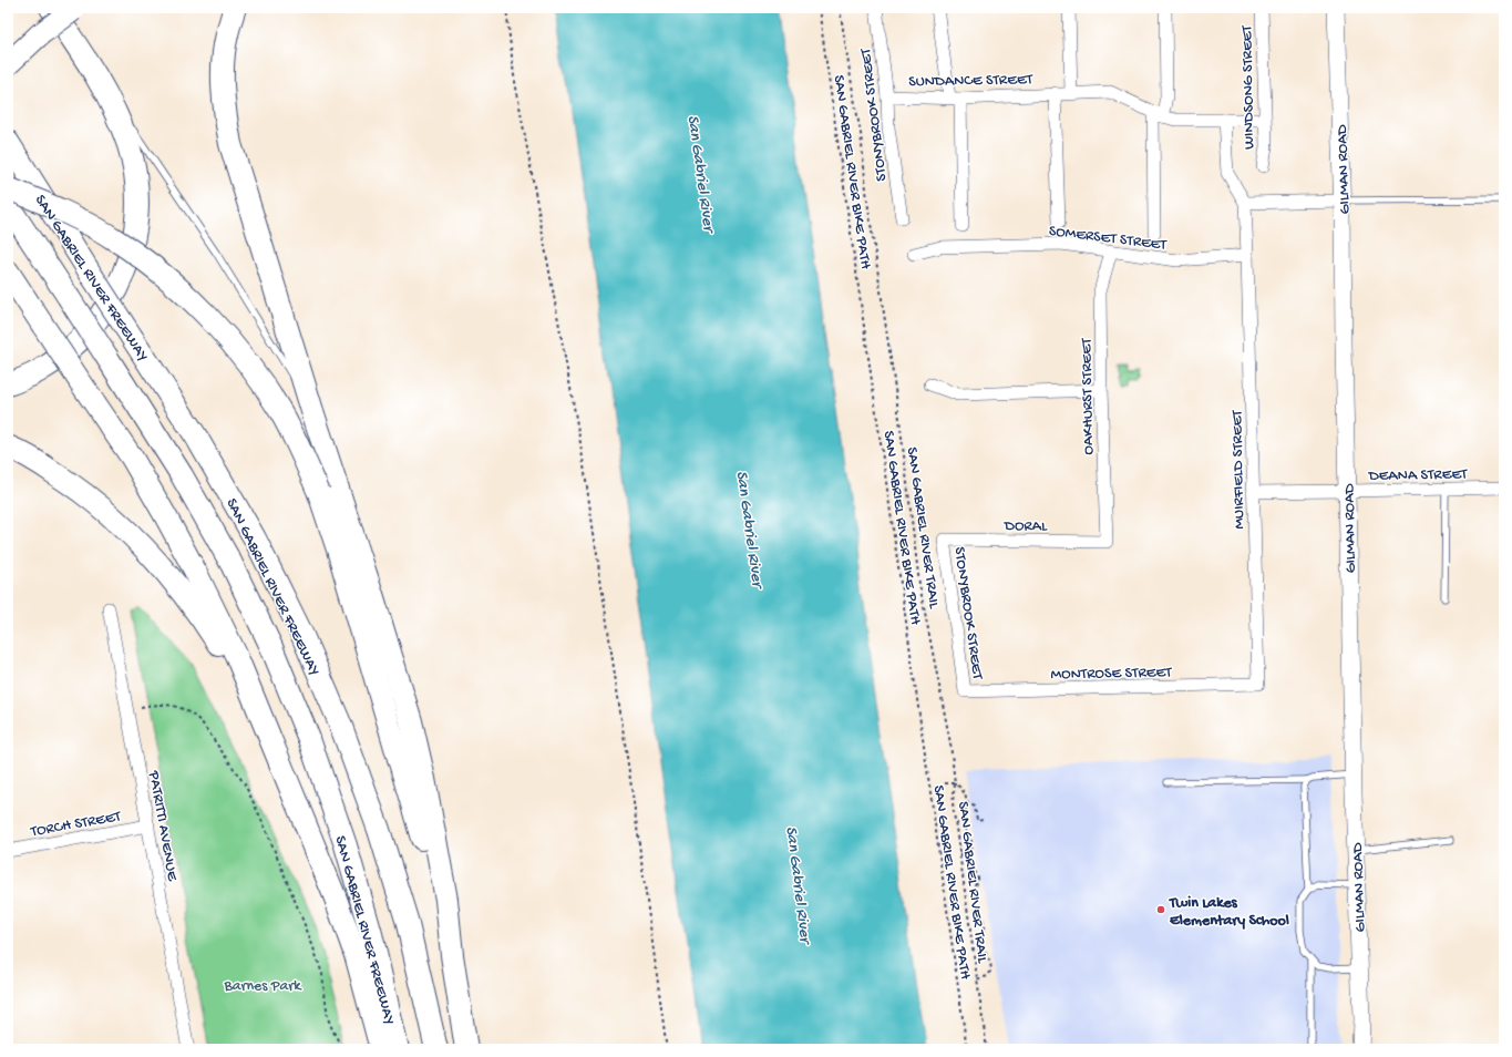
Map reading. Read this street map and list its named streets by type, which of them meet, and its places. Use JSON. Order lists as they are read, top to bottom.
{
  "streets": {
    "highway": ["SAN GABRIEL RIVER FREEWAY"],
    "street": [
      "SUNDANCE STREET",
      "WINDSONG STREET",
      "STONYBROOK STREET",
      "GILMAN ROAD",
      "SOMERSET STREET",
      "OAKHURST STREET",
      "MUIRFIELD STREET",
      "DEANA STREET",
      "DORAL",
      "MONTROSE STREET",
      "TORCH STREET",
      "PATRITTI AVENUE"
    ],
    "path": ["SAN GABRIEL RIVER BIKE PATH", "SAN GABRIEL RIVER TRAIL"]
  },
  "crossings": [
    ["SUNDANCE STREET", "WINDSONG STREET"],
    ["SUNDANCE STREET", "STONYBROOK STREET"],
    ["STONYBROOK STREET", "DORAL"],
    ["STONYBROOK STREET", "MONTROSE STREET"],
    ["GILMAN ROAD", "DEANA STREET"],
    ["SOMERSET STREET", "OAKHURST STREET"],
    ["SOMERSET STREET", "MUIRFIELD STREET"],
    ["OAKHURST STREET", "DORAL"],
    ["MUIRFIELD STREET", "DEANA STREET"],
    ["MUIRFIELD STREET", "MONTROSE STREET"],
    ["TORCH STREET", "PATRITTI AVENUE"]
  ],
  "water": ["San Gabriel River"],
  "parks": ["Barnes Park"],
  "places": ["Twin Lakes Elementary School"]
}
